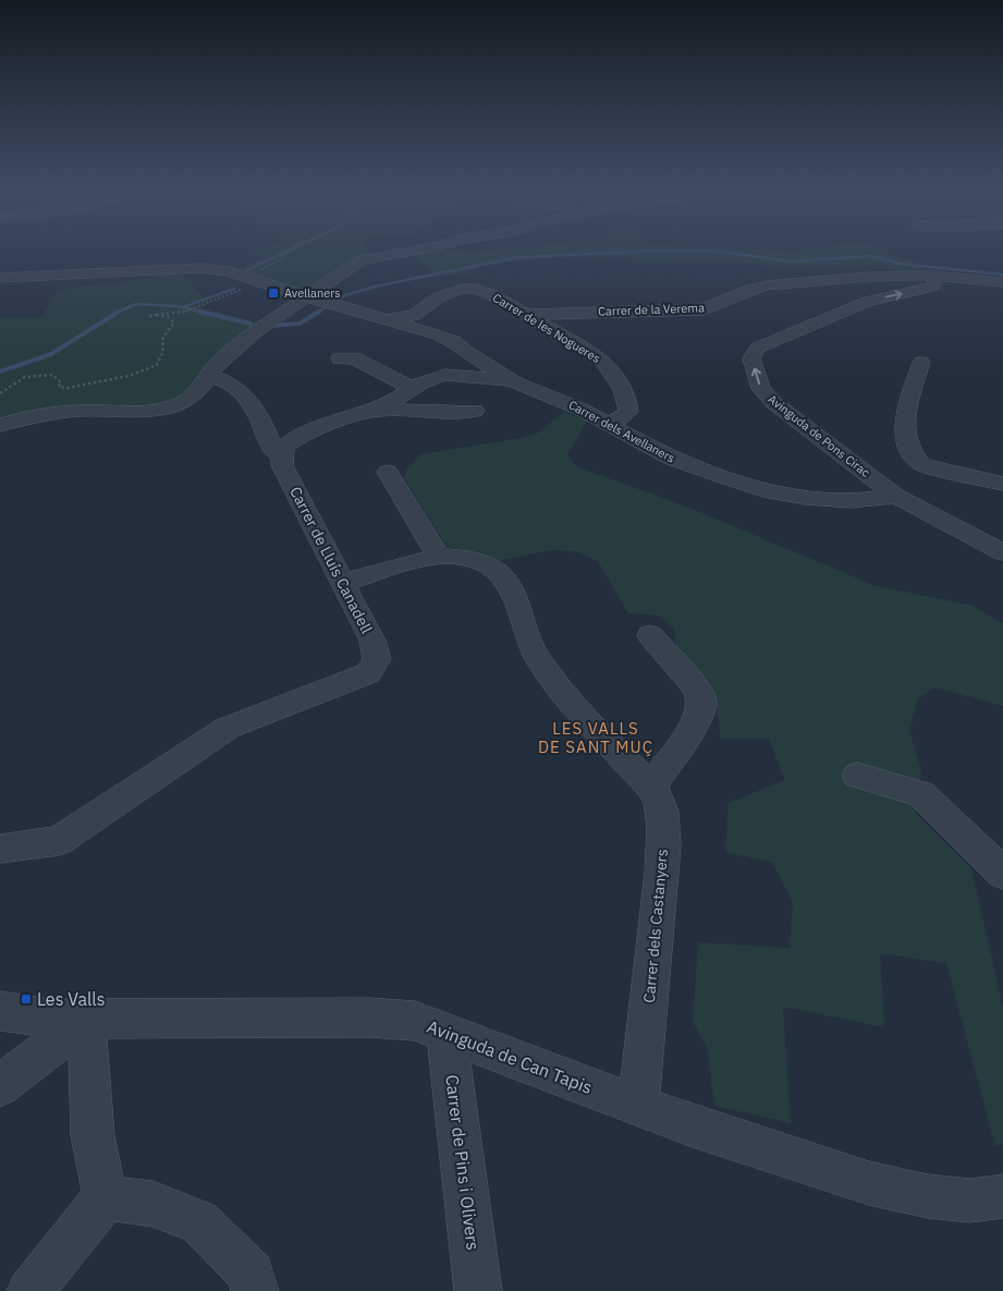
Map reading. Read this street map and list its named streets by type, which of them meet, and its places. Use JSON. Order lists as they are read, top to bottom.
{
  "streets": {
    "street": [
      "Carrer de la Verema",
      "Carrer de les Nogueres",
      "Carrer dels Avellaners",
      "Avinguda de Pons Cirac",
      "Carrer de Lluís Canadell",
      "Carrer dels Castanyers",
      "Avinguda de Can Tapis",
      "Carrer de Pins i Olivers"
    ]
  },
  "crossings": [
    ["Carrer de la Verema", "Carrer de les Nogueres"],
    ["Carrer de la Verema", "Avinguda de Pons Cirac"],
    ["Carrer de les Nogueres", "Carrer dels Avellaners"],
    ["Carrer dels Avellaners", "Avinguda de Pons Cirac"],
    ["Carrer de Lluís Canadell", "Carrer dels Castanyers"],
    ["Carrer dels Castanyers", "Avinguda de Can Tapis"],
    ["Avinguda de Can Tapis", "Carrer de Pins i Olivers"]
  ],
  "districts": ["LES VALLS DE SANT MUÇ"],
  "places": {
    "transit": ["Avellaners", "Les Valls"]
  }
}
